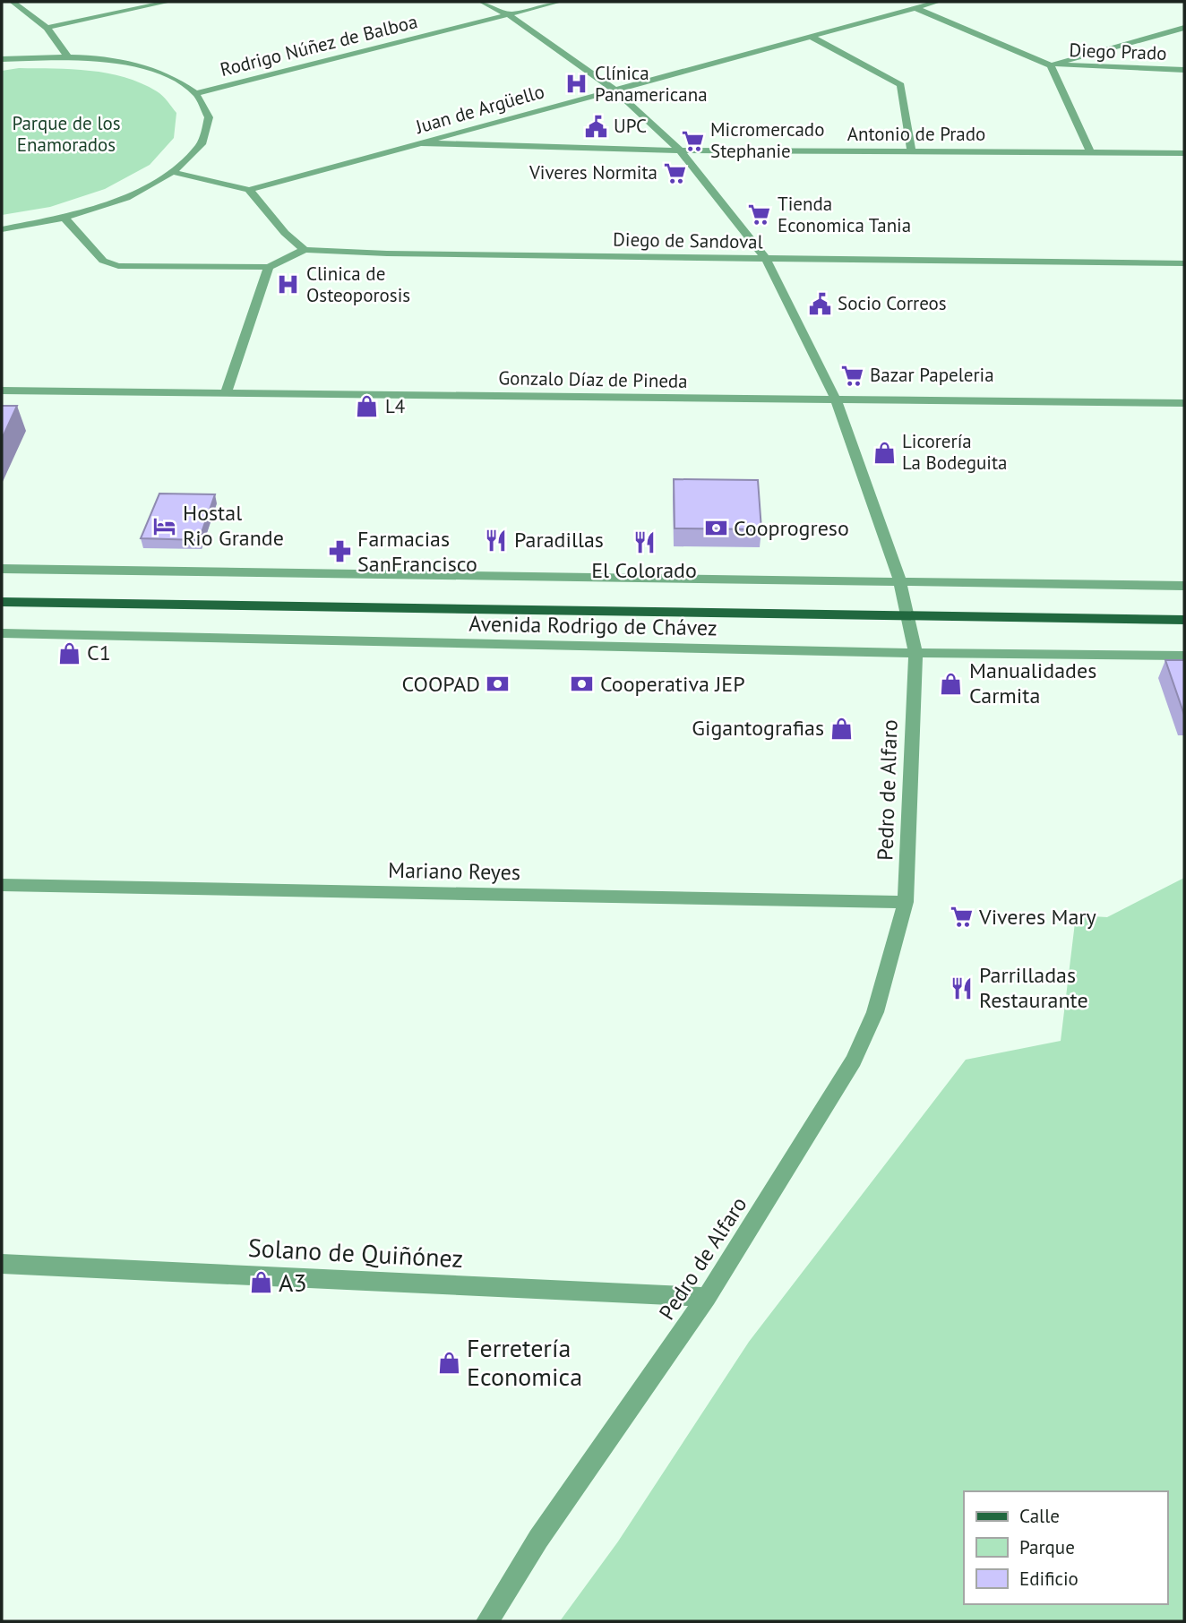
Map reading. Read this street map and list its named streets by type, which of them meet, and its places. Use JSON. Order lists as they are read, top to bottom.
{
  "streets": {
    "main road": ["Avenida Rodrigo de Chávez"],
    "street": [
      "Rodrigo Núñez de Balboa",
      "Diego Prado",
      "Juan de Argüello",
      "Antonio de Prado",
      "Diego de Sandoval",
      "Gonzalo Díaz de Pineda",
      "Pedro de Alfaro",
      "Mariano Reyes",
      "Solano de Quiñónez"
    ]
  },
  "crossings": [
    ["Rodrigo Núñez de Balboa", "Pedro de Alfaro"],
    ["Juan de Argüello", "Antonio de Prado"],
    ["Juan de Argüello", "Pedro de Alfaro"],
    ["Antonio de Prado", "Pedro de Alfaro"],
    ["Diego de Sandoval", "Pedro de Alfaro"],
    ["Gonzalo Díaz de Pineda", "Pedro de Alfaro"],
    ["Avenida Rodrigo de Chávez", "Pedro de Alfaro"],
    ["Pedro de Alfaro", "Mariano Reyes"],
    ["Pedro de Alfaro", "Solano de Quiñónez"]
  ],
  "parks": ["Parque de los Enamorados"],
  "places": {
    "hospital": ["Clínica Panamericana", "Clinica de Osteoporosis"],
    "public building": ["UPC", "Socio Correos"],
    "supermarket": [
      "Micromercado Stephanie",
      "Viveres Normita",
      "Tienda Economica Tania",
      "Bazar Papeleria",
      "Viveres Mary"
    ],
    "shop": [
      "L4",
      "Licorería La Bodeguita",
      "C1",
      "Manualidades Carmita",
      "Gigantografias",
      "A3",
      "Ferretería Economica"
    ],
    "hotel": ["Hostal Rio Grande"],
    "bank": ["Cooprogreso", "COOPAD", "Cooperativa JEP"],
    "restaurant": ["Paradillas", "El Colorado", "Parrilladas Restaurante"],
    "pharmacy": ["Farmacias SanFrancisco"]
  },
  "legend": ["Calle", "Parque", "Edificio"]
}
